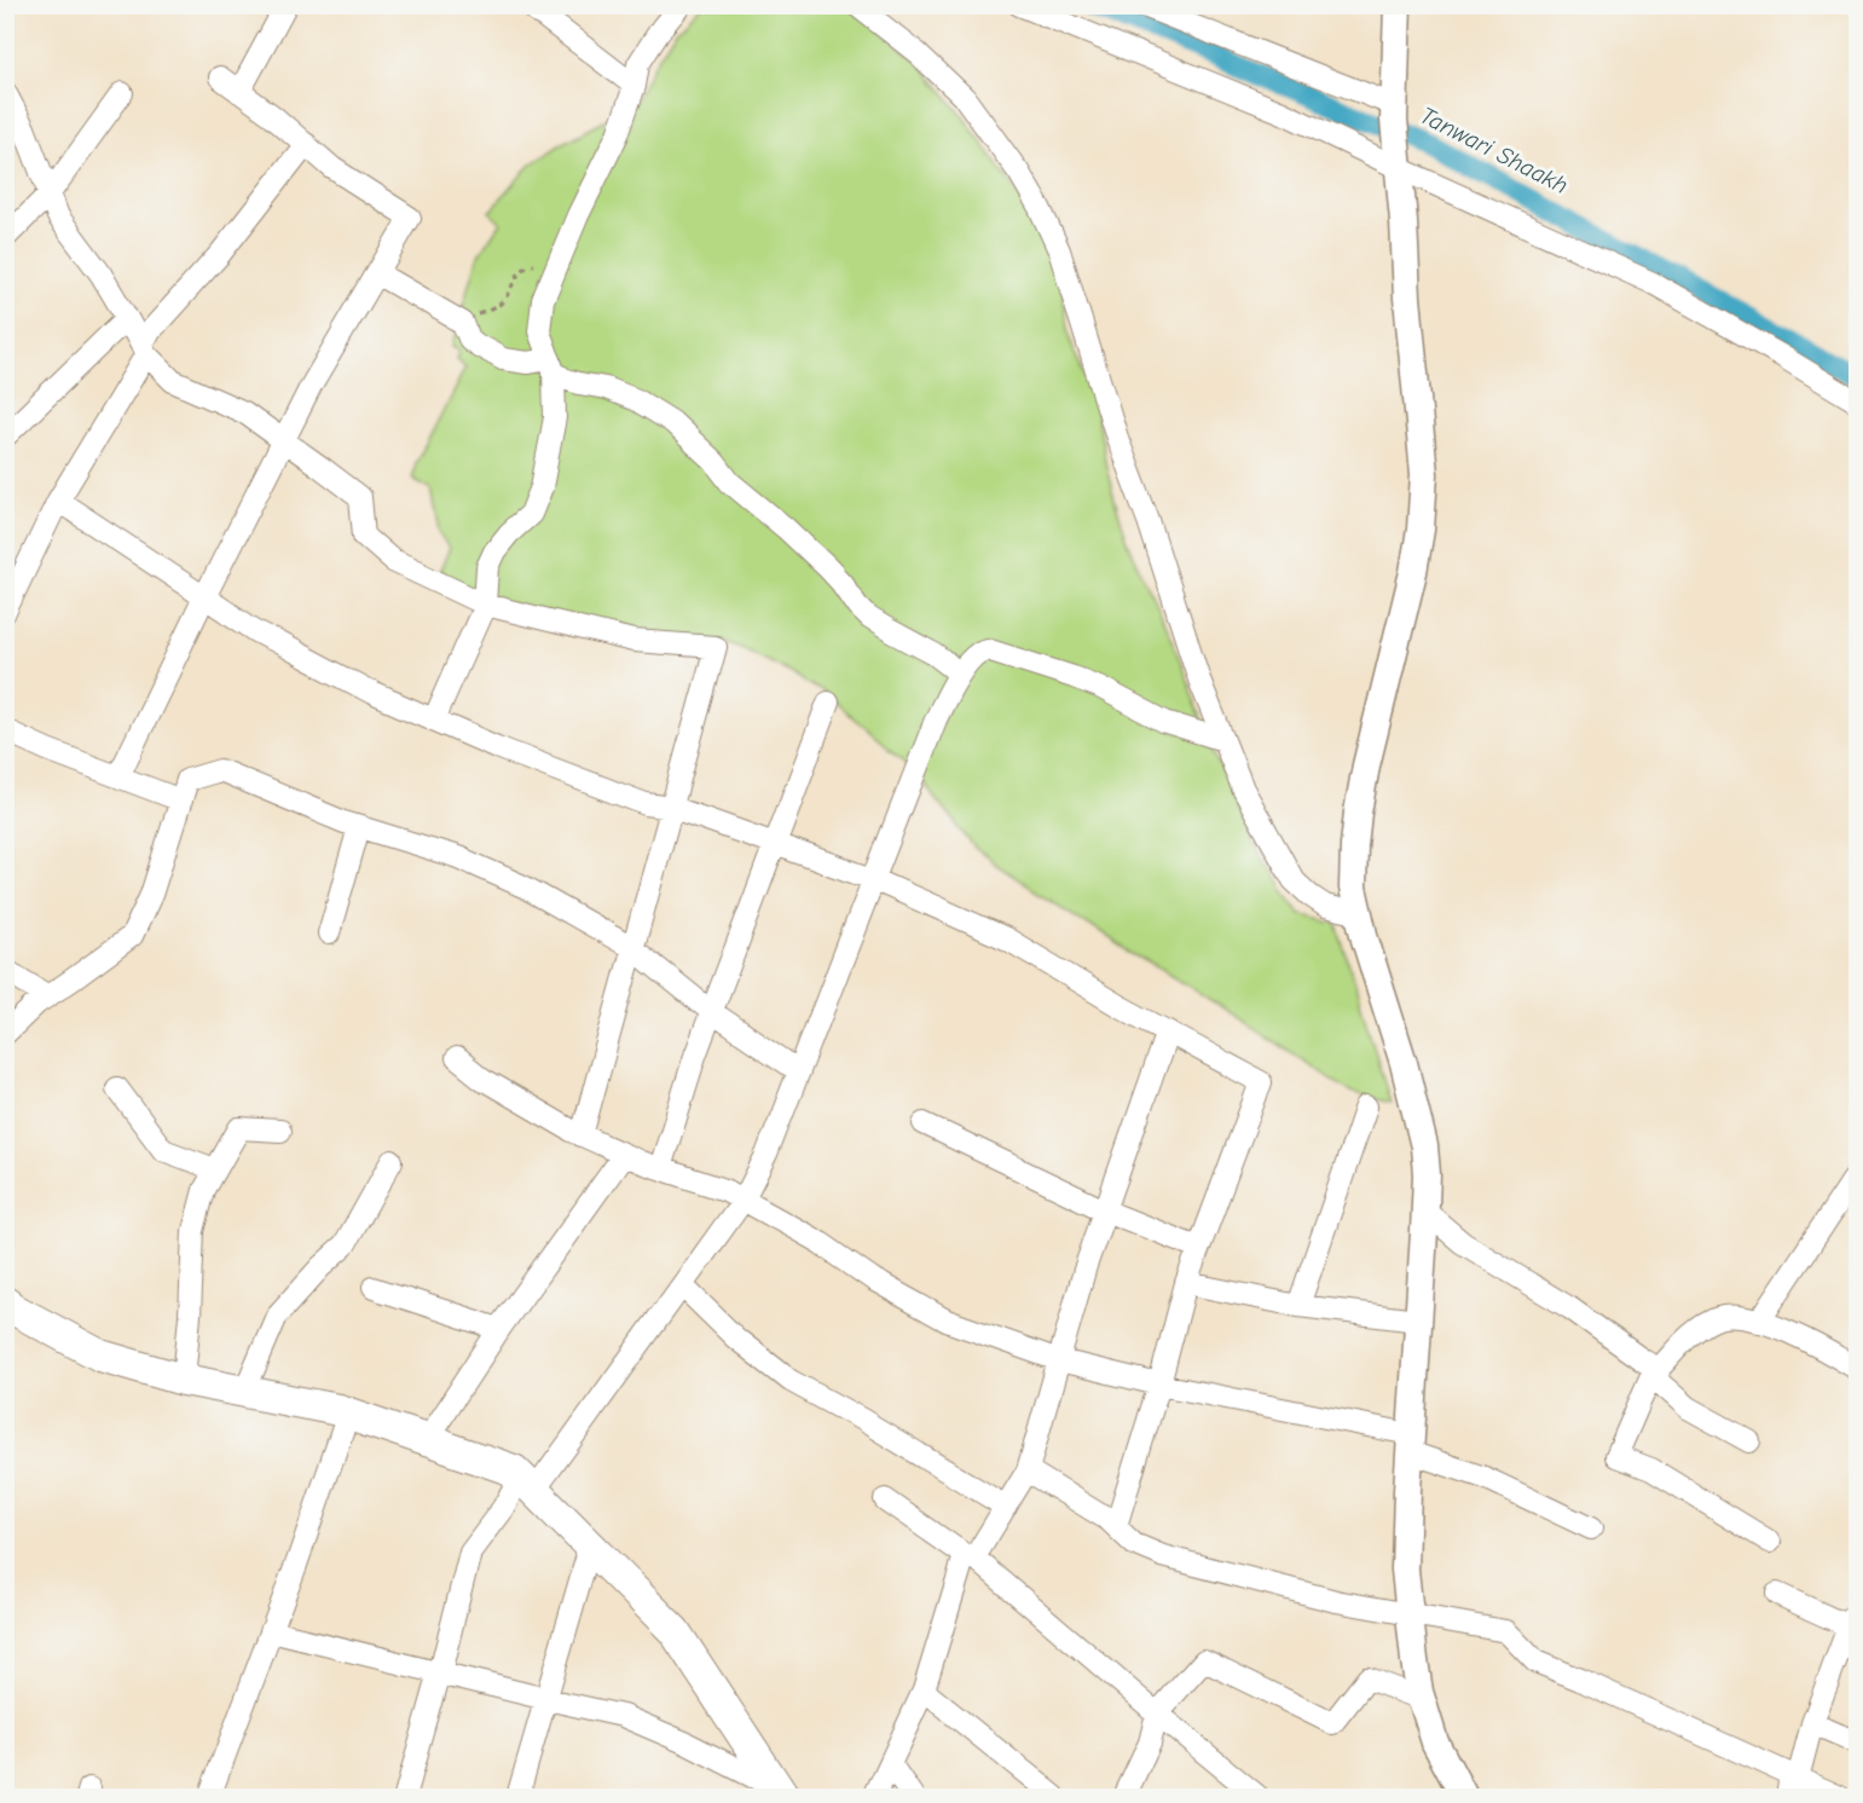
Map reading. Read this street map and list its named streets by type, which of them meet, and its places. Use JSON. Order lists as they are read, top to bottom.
{
  "water": ["Tanwari Shaakh"]
}
